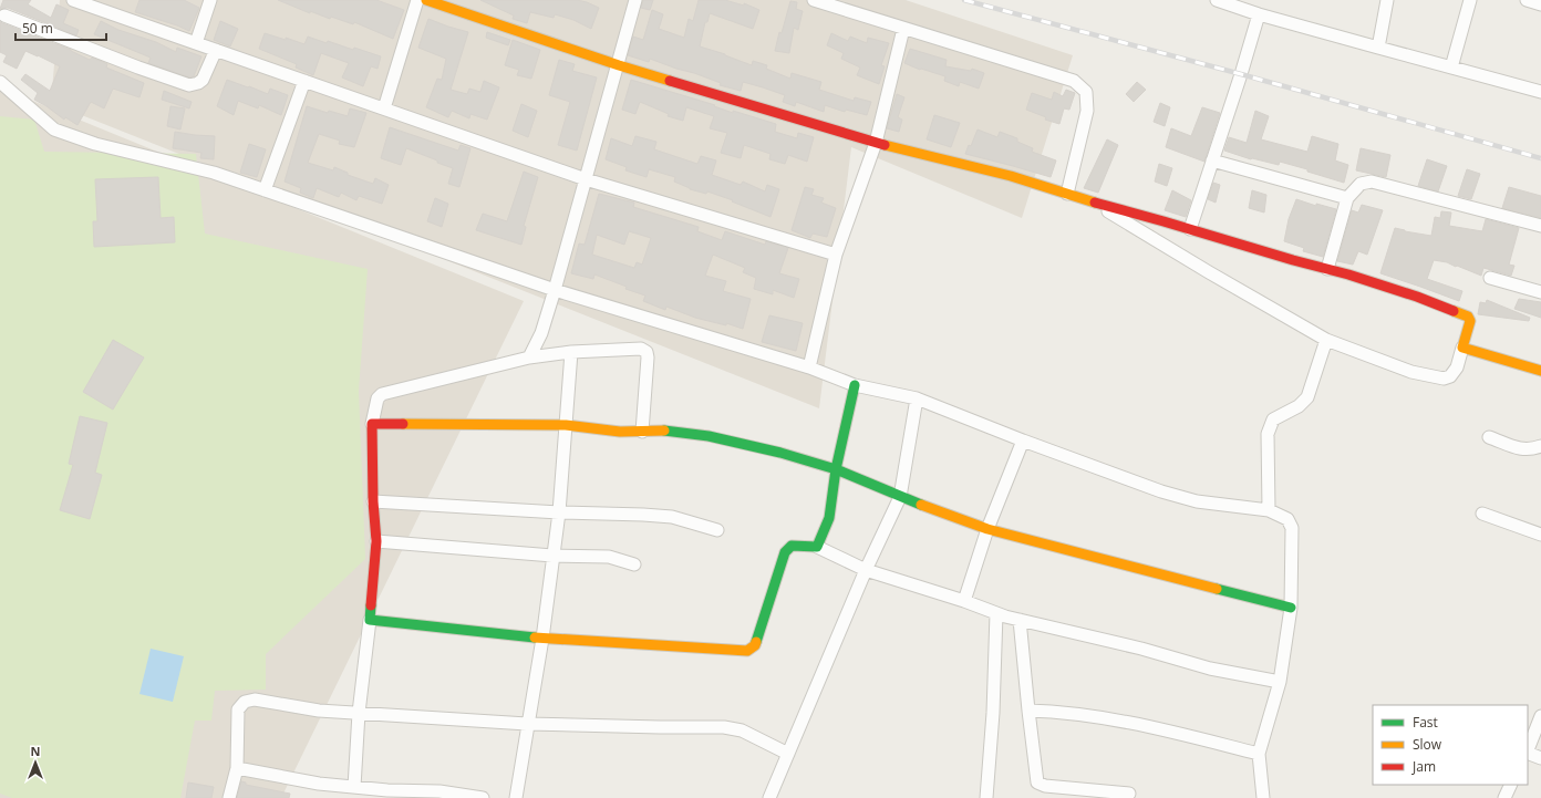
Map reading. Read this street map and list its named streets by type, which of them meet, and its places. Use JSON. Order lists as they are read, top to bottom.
{
  "legend": ["Fast", "Slow", "Jam"],
  "scale_bar": "50 m",
  "north": "top"
}
